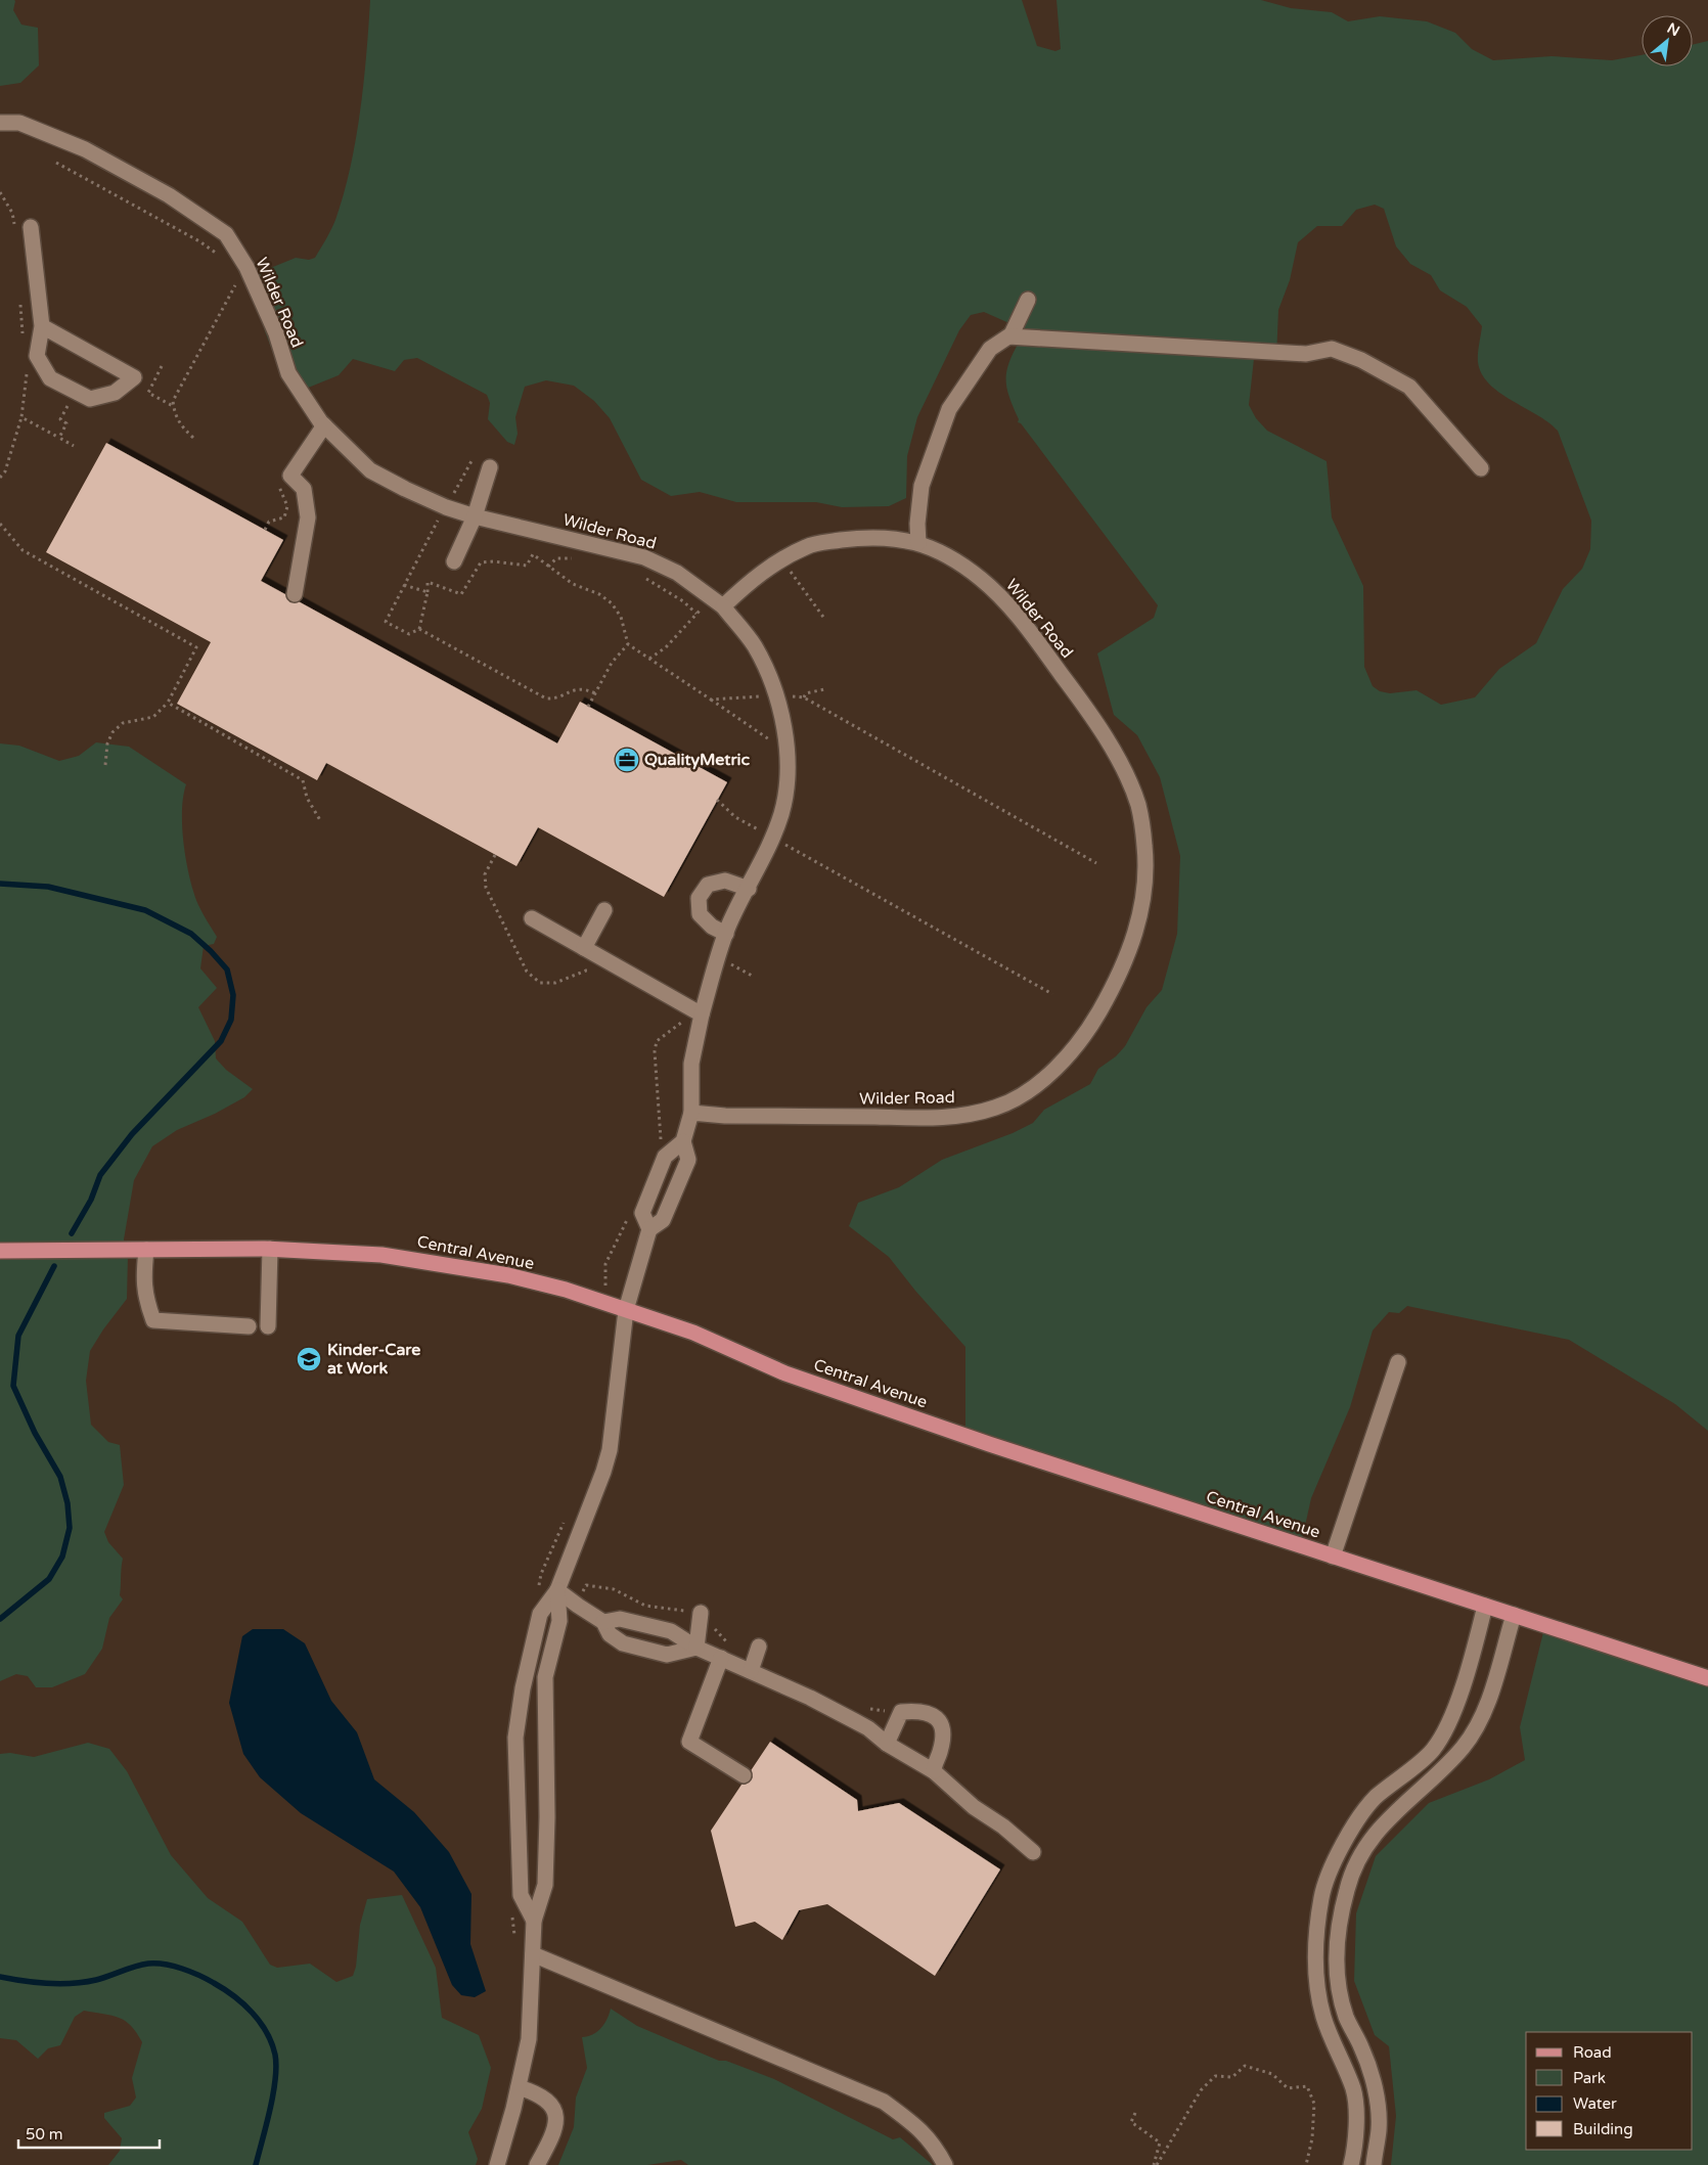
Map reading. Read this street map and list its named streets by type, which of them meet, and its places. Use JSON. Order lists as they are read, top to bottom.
{
  "streets": {
    "main road": ["Central Avenue"],
    "lane": ["Wilder Road"]
  },
  "places": {
    "office": ["QualityMetric"],
    "school or university": ["Kinder-Care at Work"]
  },
  "legend": [
    "Road",
    "Park",
    "Water",
    "Building"
  ],
  "scale_bar": "50 m",
  "north": "top right"
}
